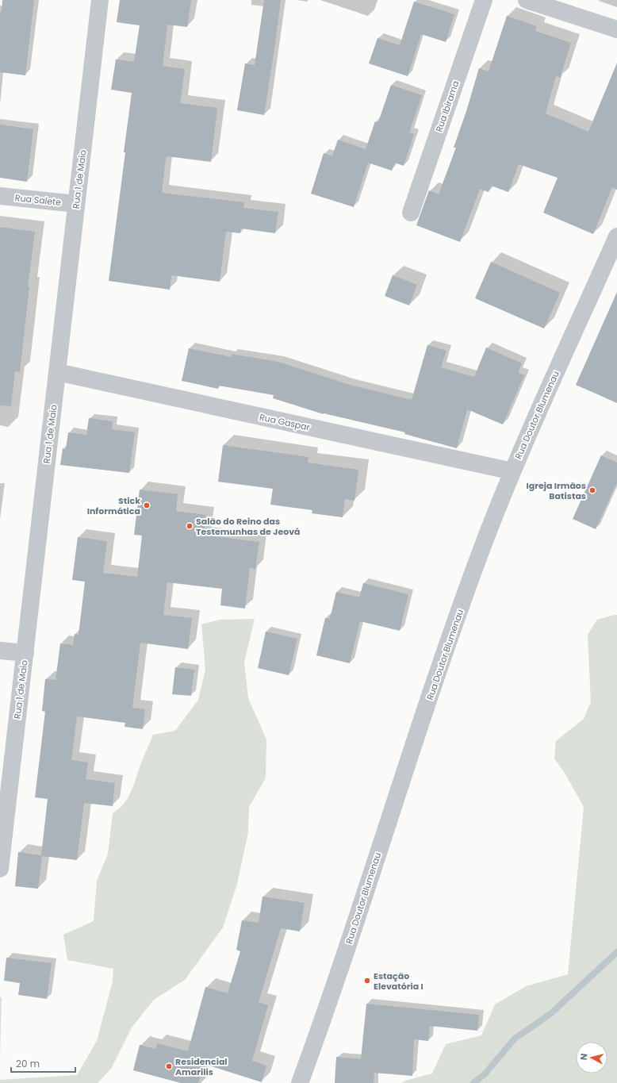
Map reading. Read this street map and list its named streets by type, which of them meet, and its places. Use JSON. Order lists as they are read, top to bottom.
{
  "streets": {
    "street": [
      "Rua Ibirama",
      "Rua 1 de Maio",
      "Rua Salete",
      "Rua Doutor Blumenau",
      "Rua Gaspar"
    ]
  },
  "crossings": [
    ["Rua 1 de Maio", "Rua Salete"],
    ["Rua 1 de Maio", "Rua Gaspar"],
    ["Rua Doutor Blumenau", "Rua Gaspar"]
  ],
  "places": [
    "Igreja Irmãos Batistas",
    "Stick Informática",
    "Salão do Reino das Testemunhas de Jeová",
    "Estação Elevatória I",
    "Residencial Amarilis"
  ],
  "scale_bar": "20 m",
  "north": "left"
}
